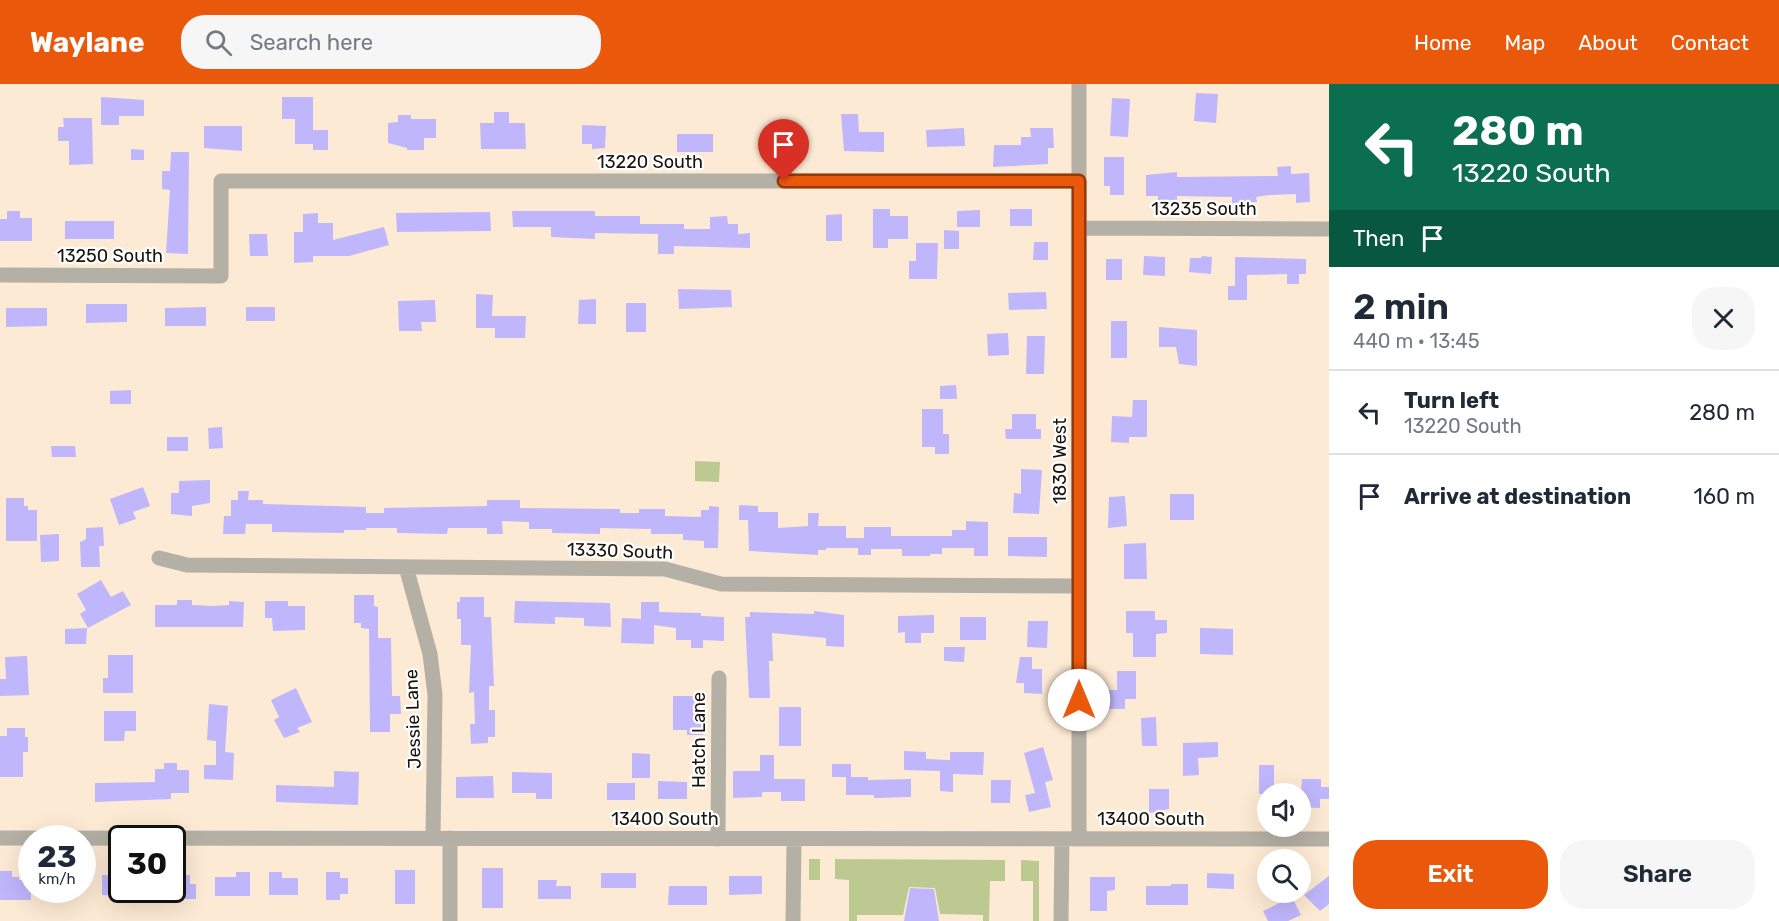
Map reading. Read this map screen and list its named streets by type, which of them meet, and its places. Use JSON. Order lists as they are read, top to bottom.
{
  "streets": {
    "street": [
      "13220 South",
      "13235 South",
      "13250 South",
      "1830 West",
      "13330 South",
      "Jessie Lane",
      "Hatch Lane",
      "13400 South"
    ]
  },
  "crossings": [
    ["13220 South", "13250 South"],
    ["13220 South", "1830 West"],
    ["13235 South", "1830 West"],
    ["1830 West", "13330 South"],
    ["1830 West", "13400 South"],
    ["13330 South", "Jessie Lane"],
    ["Jessie Lane", "13400 South"],
    ["Hatch Lane", "13400 South"]
  ],
  "page": {
    "header": "Waylane",
    "search": "Search here",
    "nav": [
      "Home",
      "Map",
      "About",
      "Contact"
    ],
    "turn": ["280 m", "13220 South"],
    "then": "Then",
    "heading": ["2 min", "440 m · 13:45"],
    "list": [
      {
        "name": "Turn left",
        "note": "13220 South",
        "value": "280 m"
      },
      {
        "name": "Arrive at destination",
        "value": "160 m"
      }
    ],
    "speed": "23 km/h",
    "limit": "30",
    "buttons": ["Exit", "Share"]
  }
}
